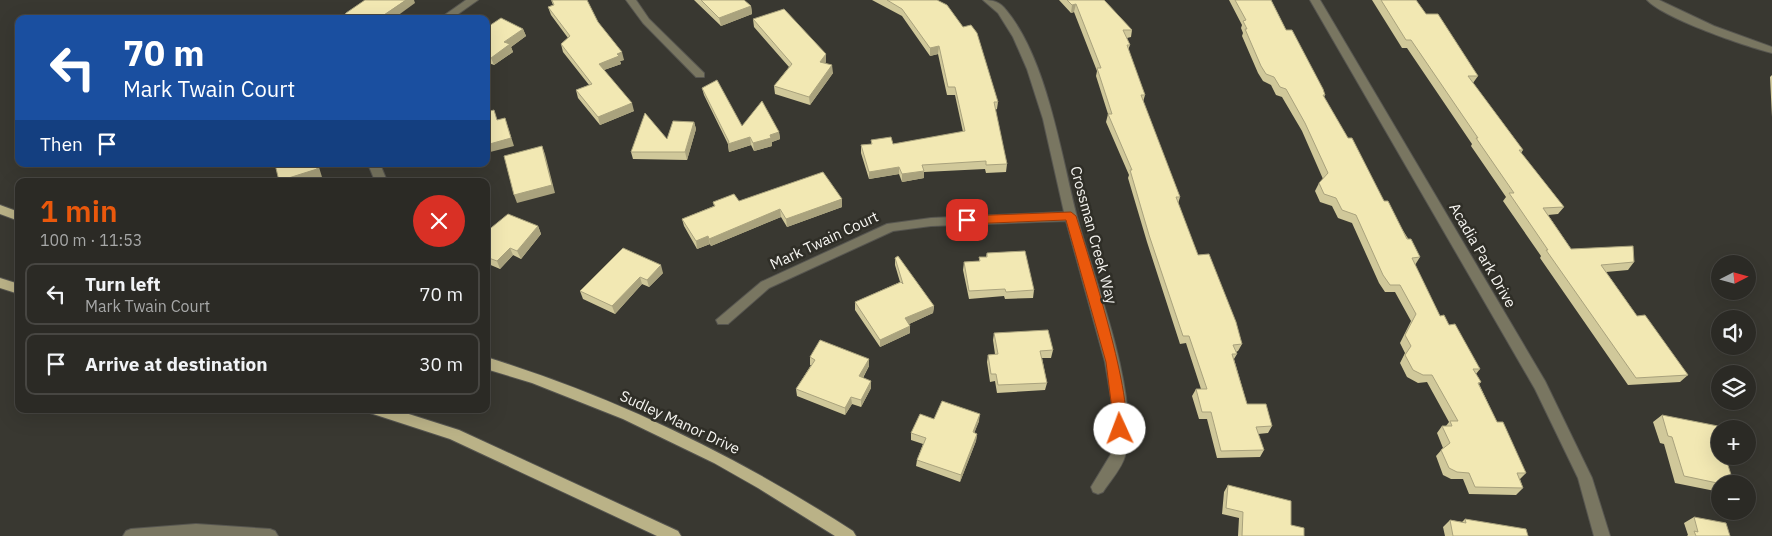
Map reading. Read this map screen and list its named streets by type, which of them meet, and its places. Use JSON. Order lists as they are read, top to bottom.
{
  "streets": {
    "main road": ["Sudley Manor Drive"],
    "street": ["Crossman Creek Way", "Mark Twain Court", "Acadia Park Drive"]
  },
  "crossings": [
    ["Crossman Creek Way", "Mark Twain Court"]
  ],
  "north": "right",
  "page": {
    "turn": ["70 m", "Mark Twain Court"],
    "then": "Then",
    "heading": ["1 min", "100 m · 11:53"],
    "map_buttons": ["+", "−"],
    "list": [
      {
        "name": "Turn left",
        "note": "Mark Twain Court",
        "value": "70 m"
      },
      {
        "name": "Arrive at destination",
        "value": "30 m"
      }
    ]
  }
}
